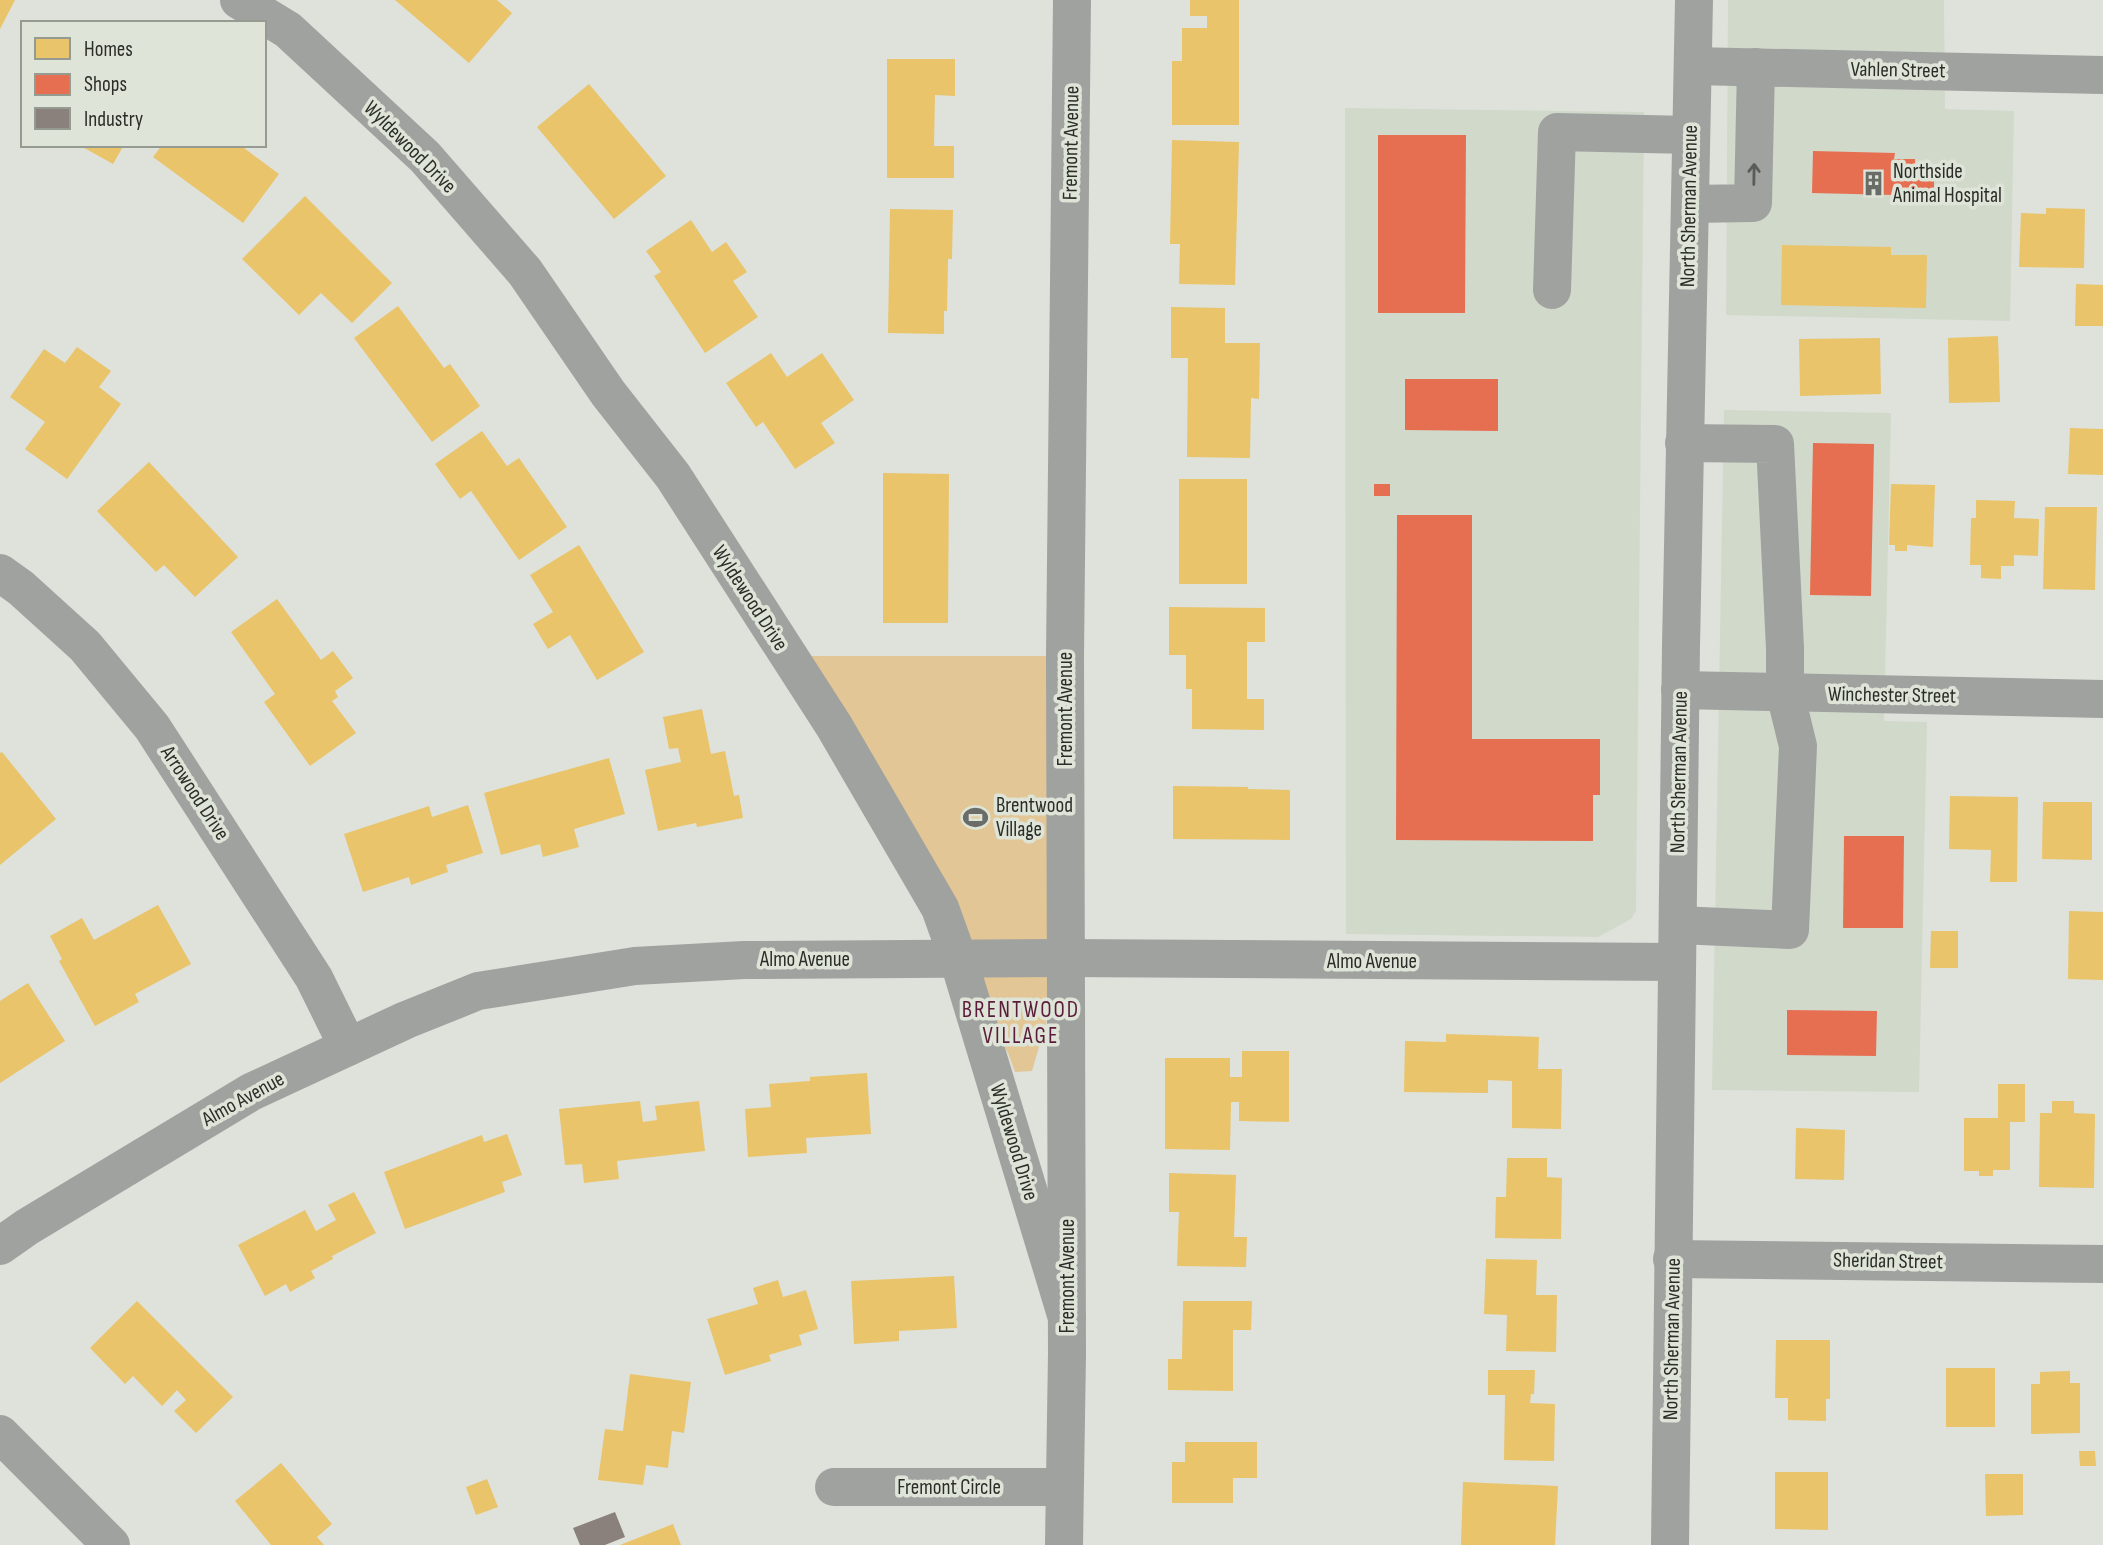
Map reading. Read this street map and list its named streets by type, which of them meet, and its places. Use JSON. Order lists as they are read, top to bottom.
{
  "streets": {
    "street": [
      "Vahlen Street",
      "Fremont Avenue",
      "Wyldewood Drive",
      "North Sherman Avenue",
      "Winchester Street",
      "Arrowood Drive",
      "Almo Avenue",
      "Sheridan Street",
      "Fremont Circle"
    ]
  },
  "crossings": [
    ["Vahlen Street", "North Sherman Avenue"],
    ["Fremont Avenue", "Wyldewood Drive"],
    ["Fremont Avenue", "Almo Avenue"],
    ["Fremont Avenue", "Fremont Circle"],
    ["Wyldewood Drive", "Almo Avenue"],
    ["North Sherman Avenue", "Winchester Street"],
    ["North Sherman Avenue", "Almo Avenue"],
    ["North Sherman Avenue", "Sheridan Street"],
    ["Arrowood Drive", "Almo Avenue"]
  ],
  "districts": ["BRENTWOOD VILLAGE"],
  "places": {
    "building": ["Northside Animal Hospital"],
    "sports": ["Brentwood Village"]
  },
  "legend": ["Homes", "Shops", "Industry"]
}
